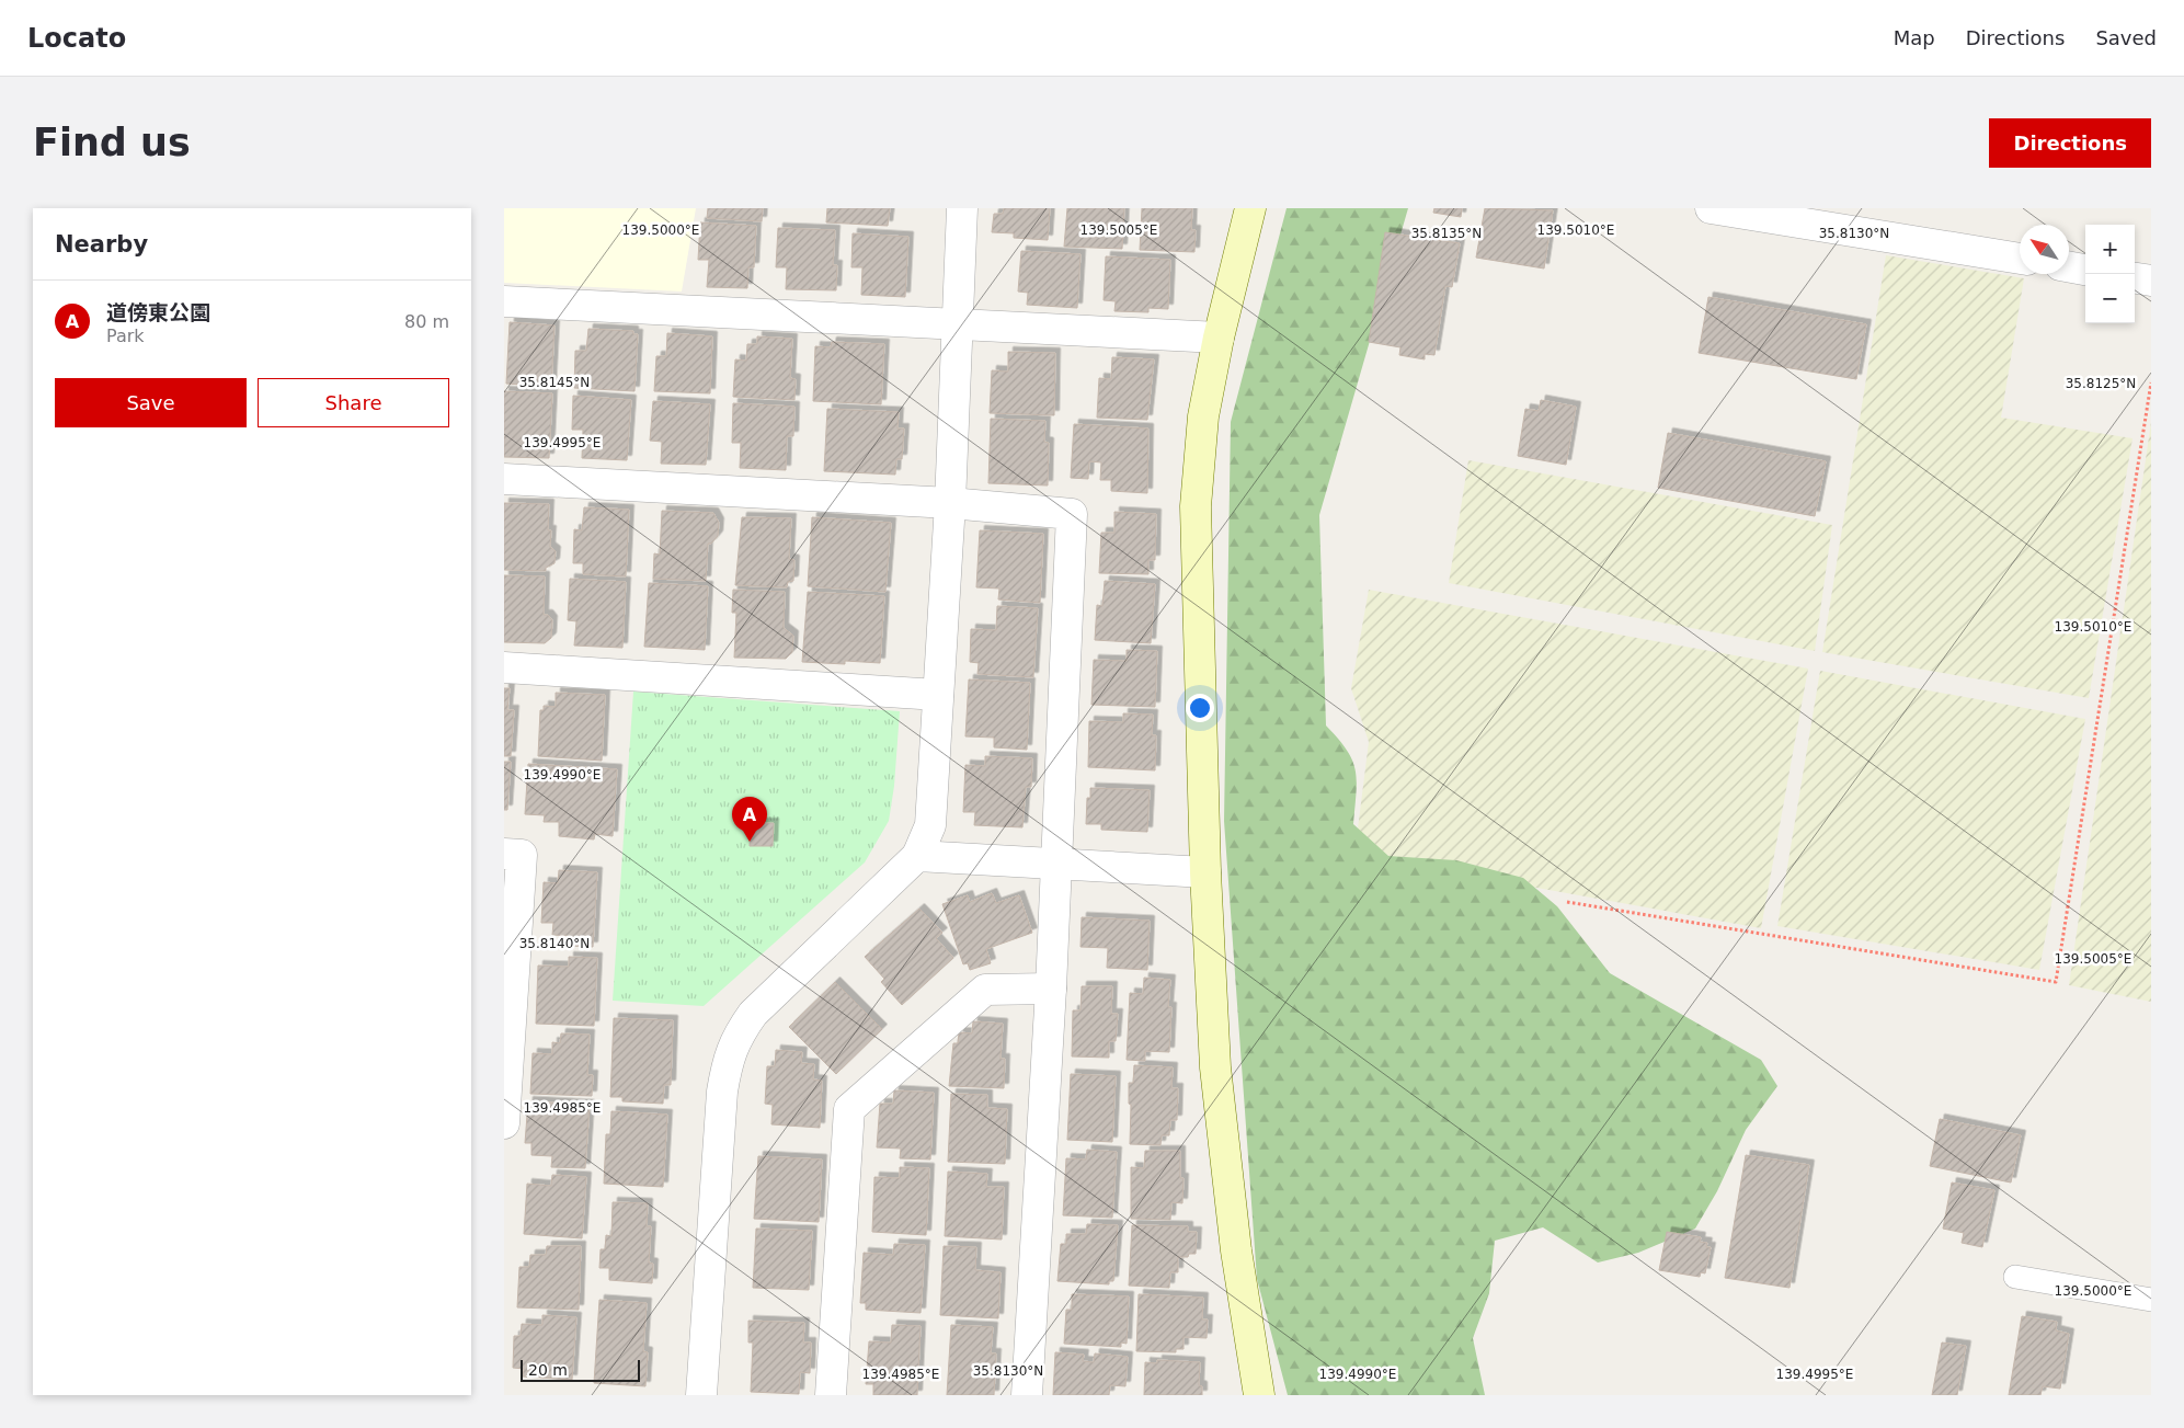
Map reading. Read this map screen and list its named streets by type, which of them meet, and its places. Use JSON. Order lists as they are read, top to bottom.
{
  "scale_bar": "20 m",
  "north": "top left",
  "page": {
    "header": "Locato",
    "nav": ["Map", "Directions", "Saved"],
    "buttons": [
      "Directions",
      ["Save", "Share"]
    ],
    "title": "Find us",
    "heading": "Nearby",
    "map_buttons": ["+", "−"],
    "list": [
      {
        "mark": "A",
        "name": "道傍東公園",
        "note": "Park",
        "value": "80 m"
      }
    ],
    "pins": "A",
    "scale": "20 m"
  },
  "coordinates": [
    "139.5000°E",
    "139.5005°E",
    "139.5010°E",
    "35.8135°N",
    "35.8130°N",
    "35.8145°N",
    "35.8125°N",
    "139.4995°E",
    "139.4990°E",
    "35.8140°N",
    "139.4985°E"
  ]
}
